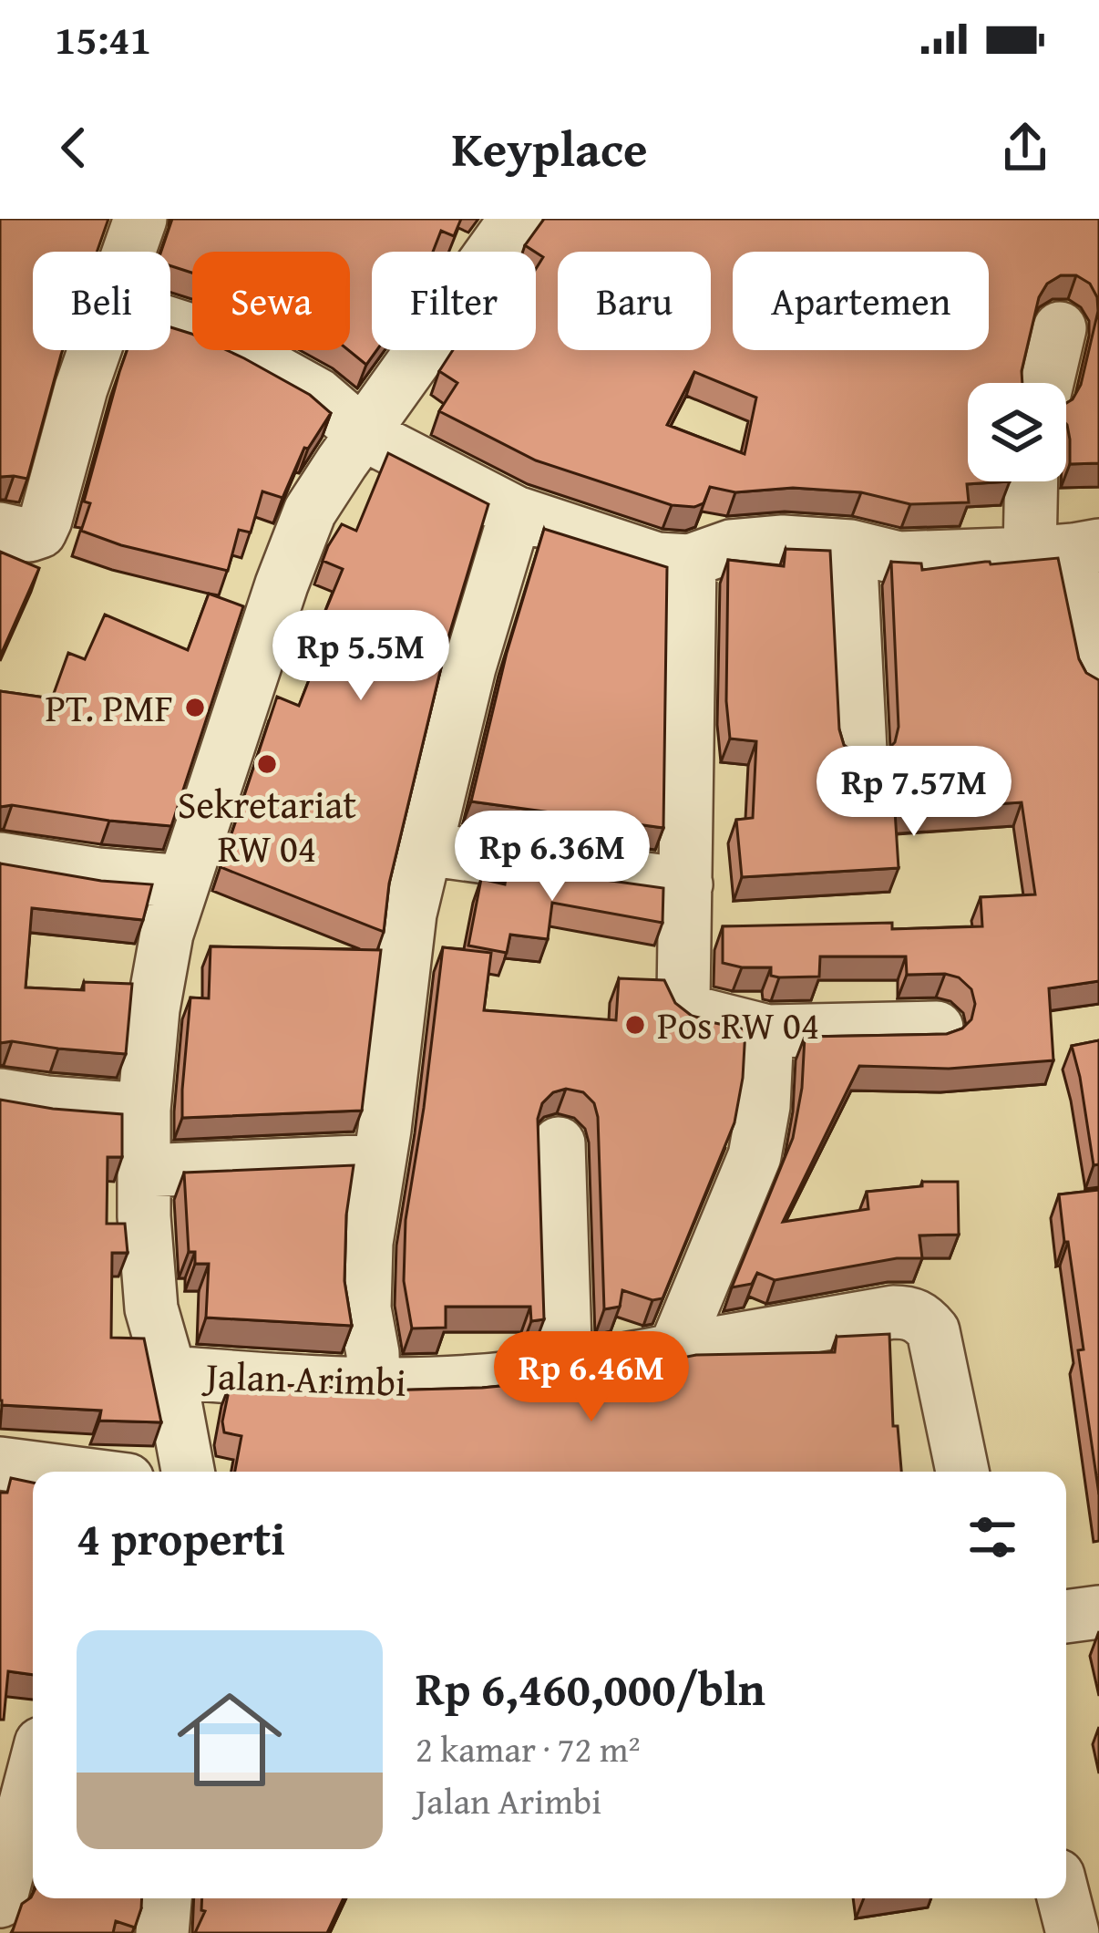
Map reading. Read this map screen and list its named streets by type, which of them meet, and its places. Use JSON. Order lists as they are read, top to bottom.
{
  "streets": {
    "street": ["Jalan Arimbi"]
  },
  "places": ["PT. PMF", "Sekretariat RW 04", "Pos RW 04"],
  "page": {
    "status": "15:41",
    "header": "Keyplace",
    "chip": [
      "Beli",
      "Sewa",
      "Filter",
      "Baru",
      "Apartemen"
    ],
    "price": [
      "Rp 5.5M",
      "Rp 7.57M",
      "Rp 6.36M",
      "Rp 6.46M"
    ],
    "heading": "4 properti",
    "list": [
      {
        "name": "Rp 6,460,000/bln",
        "note": "2 kamar · 72 m² · Jalan Arimbi"
      }
    ]
  }
}
